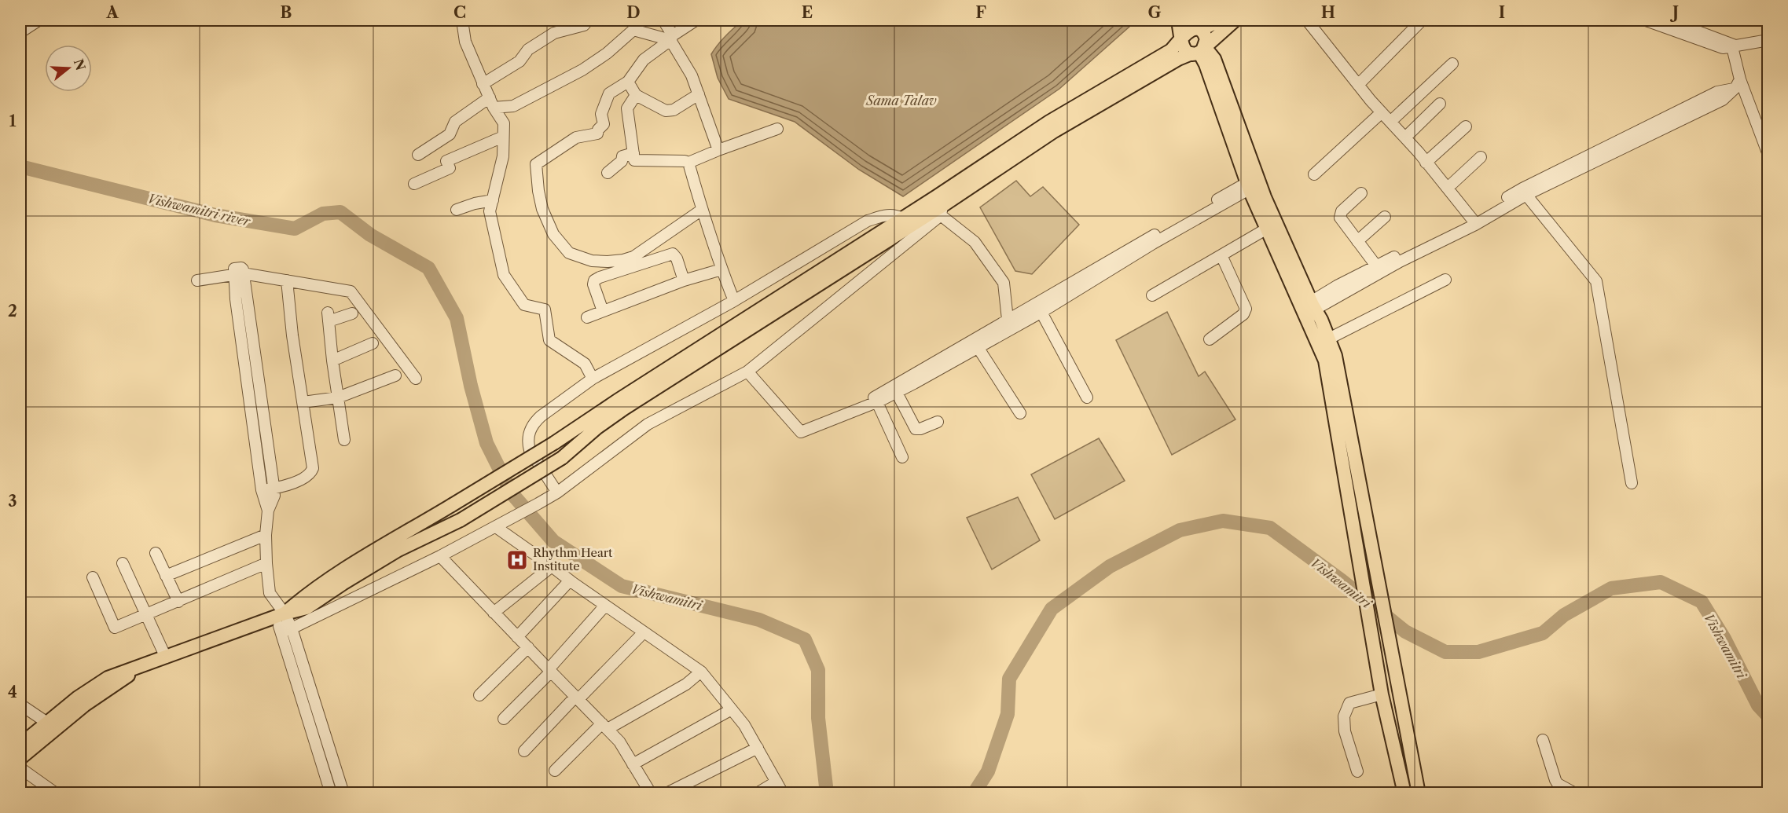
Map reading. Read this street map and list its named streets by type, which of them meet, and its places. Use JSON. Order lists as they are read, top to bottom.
{
  "water": ["Sama Talav", "Vishwamitri river", "Vishwamitri"],
  "places": {
    "hospital": ["Rhythm Heart Institute"]
  },
  "north": "right",
  "grid": {
    "columns": [
      "A",
      "B",
      "C",
      "D",
      "E",
      "F",
      "G",
      "H",
      "I",
      "J"
    ],
    "rows": [
      "1",
      "2",
      "3",
      "4"
    ]
  }
}
